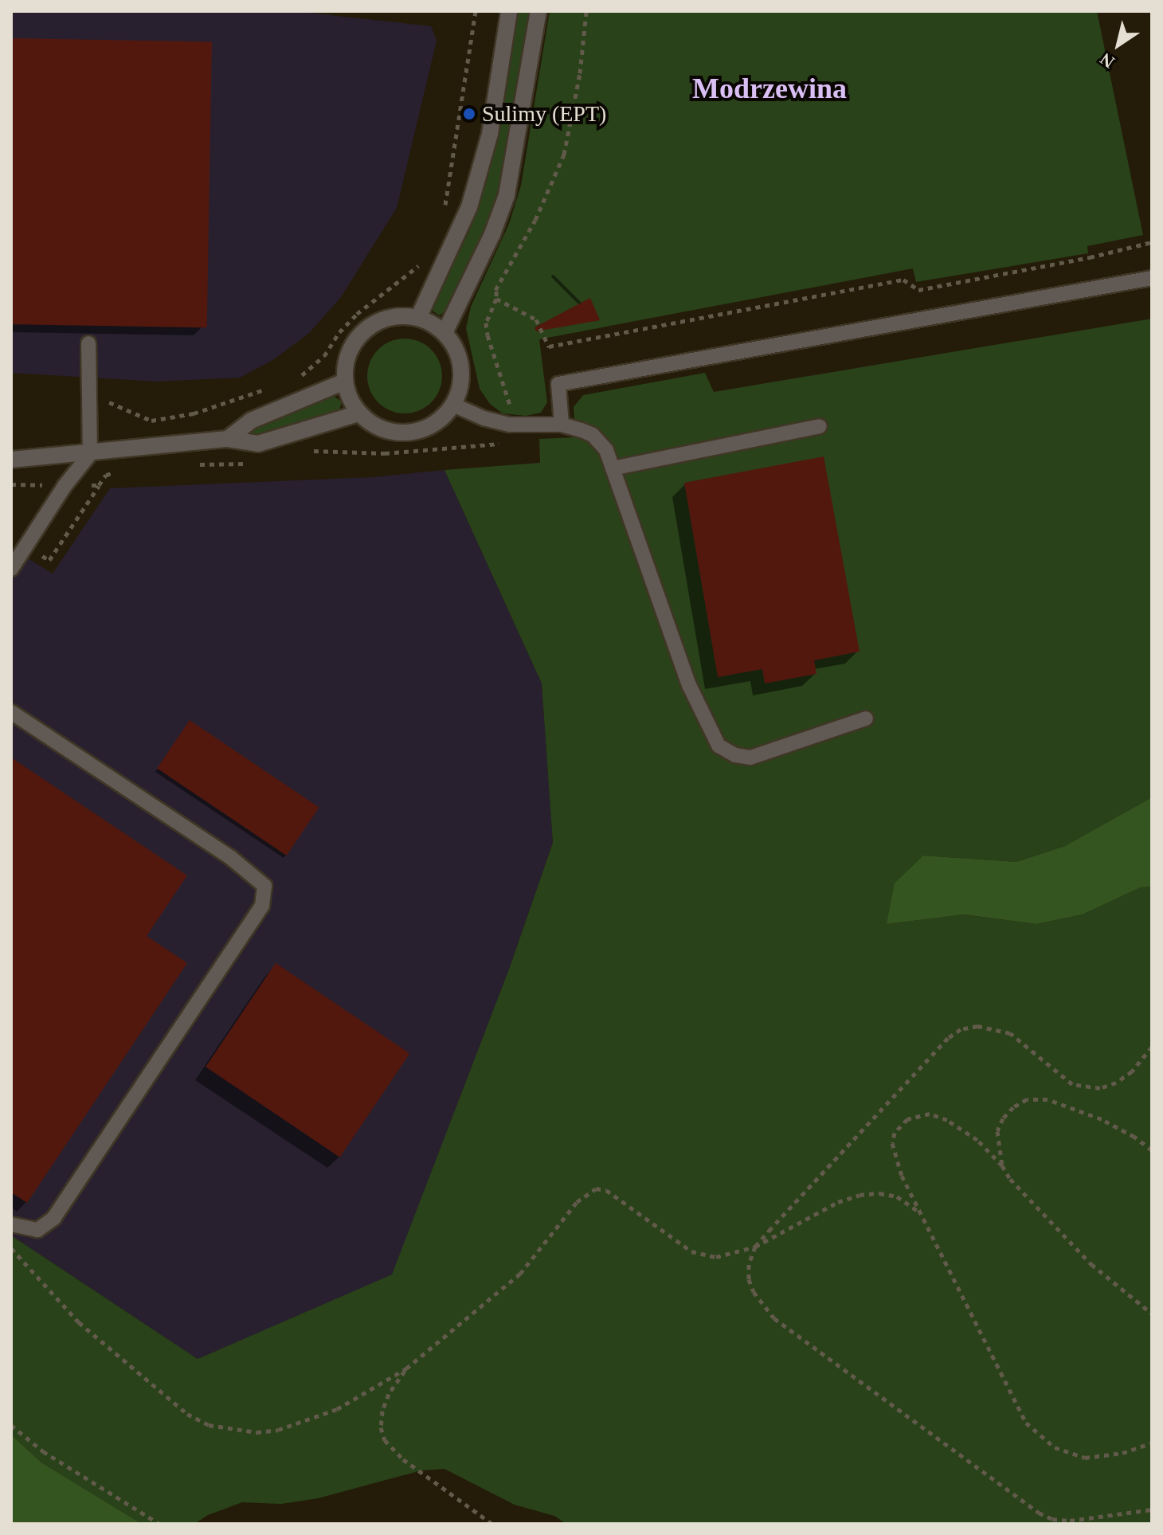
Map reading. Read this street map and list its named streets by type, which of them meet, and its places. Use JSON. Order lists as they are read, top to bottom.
{
  "districts": ["Modrzewina"],
  "places": ["Sulimy (EPT)"],
  "north": "bottom left"
}
